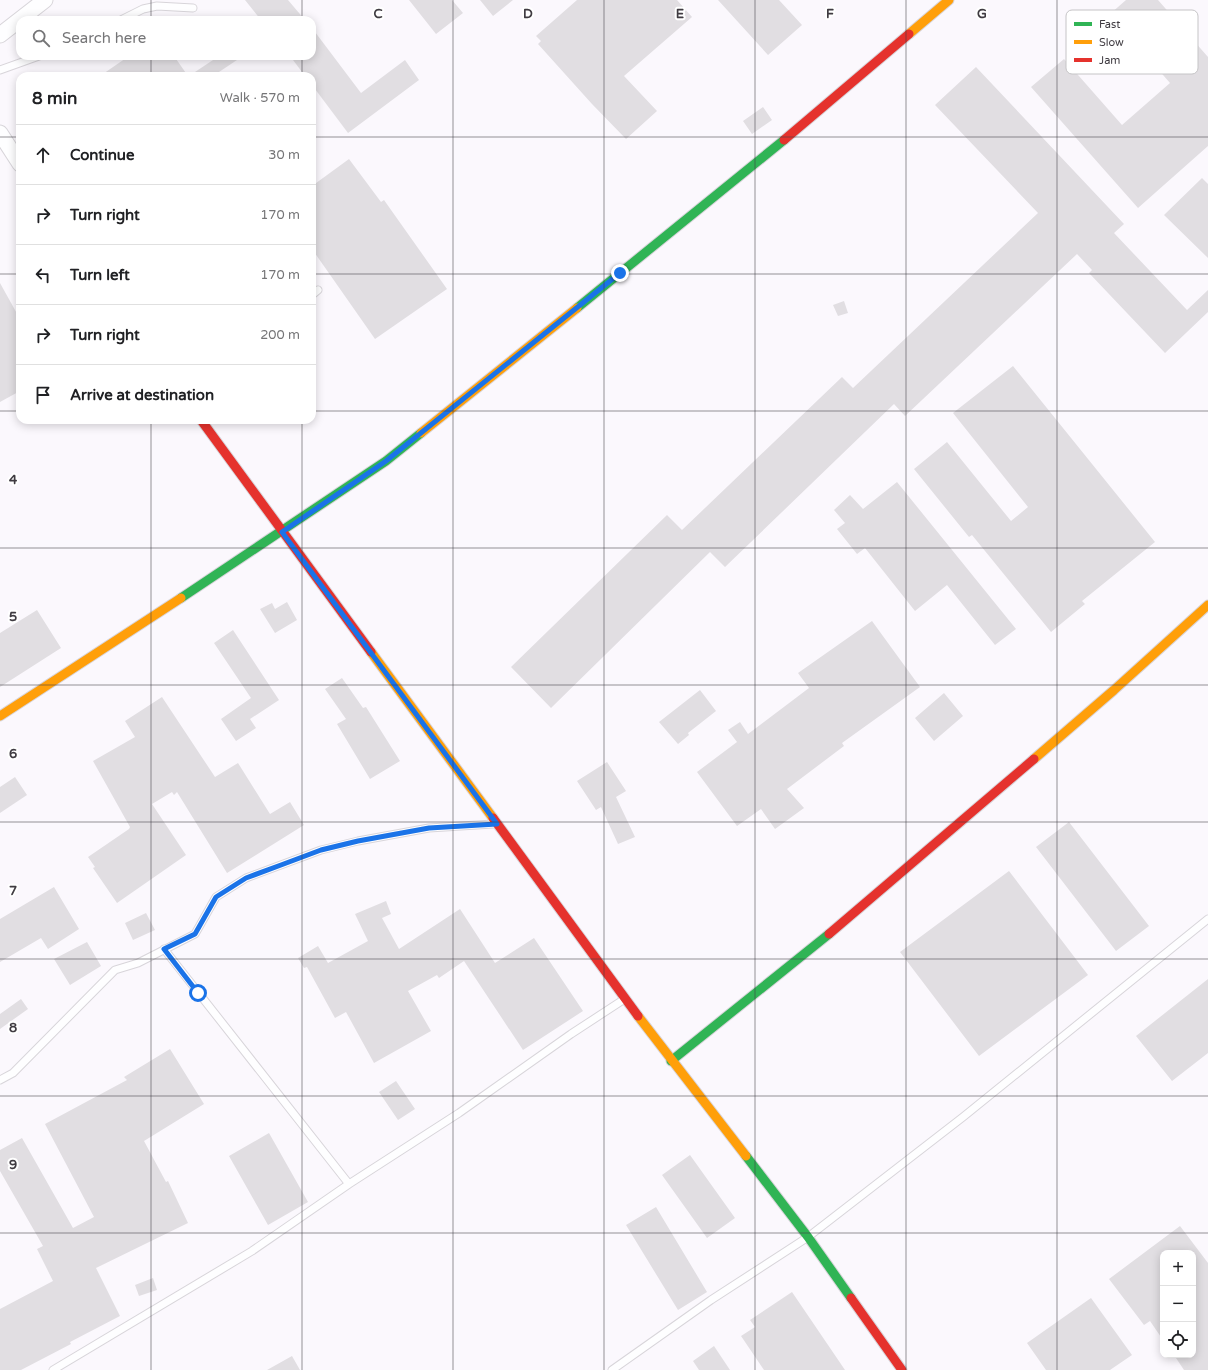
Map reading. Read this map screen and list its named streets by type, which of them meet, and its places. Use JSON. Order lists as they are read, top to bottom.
{
  "legend": ["Fast", "Slow", "Jam"],
  "page": {
    "search": "Search here",
    "heading": ["8 min", "Walk · 570 m"],
    "list": [
      ["Continue", "30 m"],
      ["Turn right", "170 m"],
      ["Turn left", "170 m"],
      ["Turn right", "200 m"],
      "Arrive at destination"
    ],
    "map_buttons": ["+", "−"]
  },
  "grid": {
    "columns": [
      "C",
      "D",
      "E",
      "F",
      "G"
    ],
    "rows": [
      "4",
      "5",
      "6",
      "7",
      "8",
      "9"
    ]
  }
}
